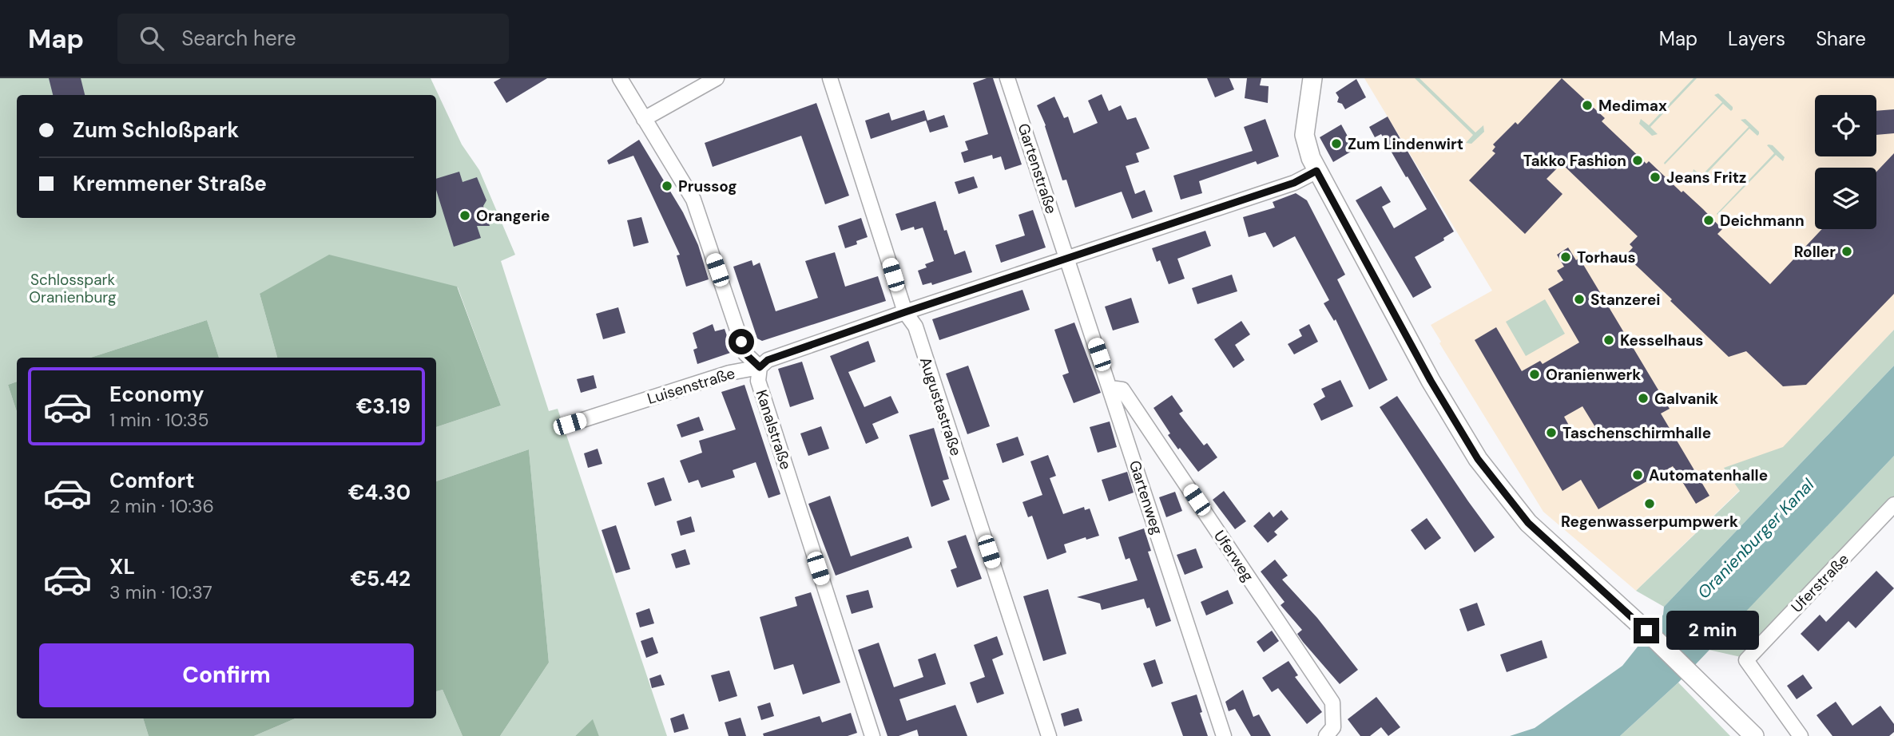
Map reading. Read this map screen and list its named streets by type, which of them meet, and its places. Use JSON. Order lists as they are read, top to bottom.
{
  "streets": {
    "street": [
      "Gartenstraße",
      "Luisenstraße",
      "Augustastraße",
      "Kanalstraße",
      "Gartenweg",
      "Uferweg",
      "Uferstraße"
    ]
  },
  "crossings": [
    ["Gartenstraße", "Luisenstraße"],
    ["Gartenstraße", "Gartenweg"],
    ["Luisenstraße", "Augustastraße"],
    ["Luisenstraße", "Kanalstraße"],
    ["Luisenstraße", "Gartenweg"],
    ["Gartenweg", "Uferweg"]
  ],
  "water": ["Oranienburger Kanal"],
  "parks": ["Schlosspark Oranienburg"],
  "places": [
    "Medimax",
    "Zum Lindenwirt",
    "Takko Fashion",
    "Jeans Fritz",
    "Prussog",
    "Orangerie",
    "Deichmann",
    "Roller",
    "Torhaus",
    "Stanzerei",
    "Kesselhaus",
    "Oranienwerk",
    "Galvanik",
    "Taschenschirmhalle",
    "Automatenhalle",
    "Regenwasserpumpwerk"
  ],
  "page": {
    "header": "Map",
    "search": "Search here",
    "nav": ["Map", "Layers", "Share"],
    "banner": ["Zum Schloßpark", "Kremmener Straße"],
    "list": [
      {
        "name": "Economy",
        "note": "1 min · 10:35",
        "value": "€3.19"
      },
      {
        "name": "Comfort",
        "note": "2 min · 10:36",
        "value": "€4.30"
      },
      {
        "name": "XL",
        "note": "3 min · 10:37",
        "value": "€5.42"
      }
    ],
    "bubble": "2 min",
    "buttons": "Confirm"
  }
}
